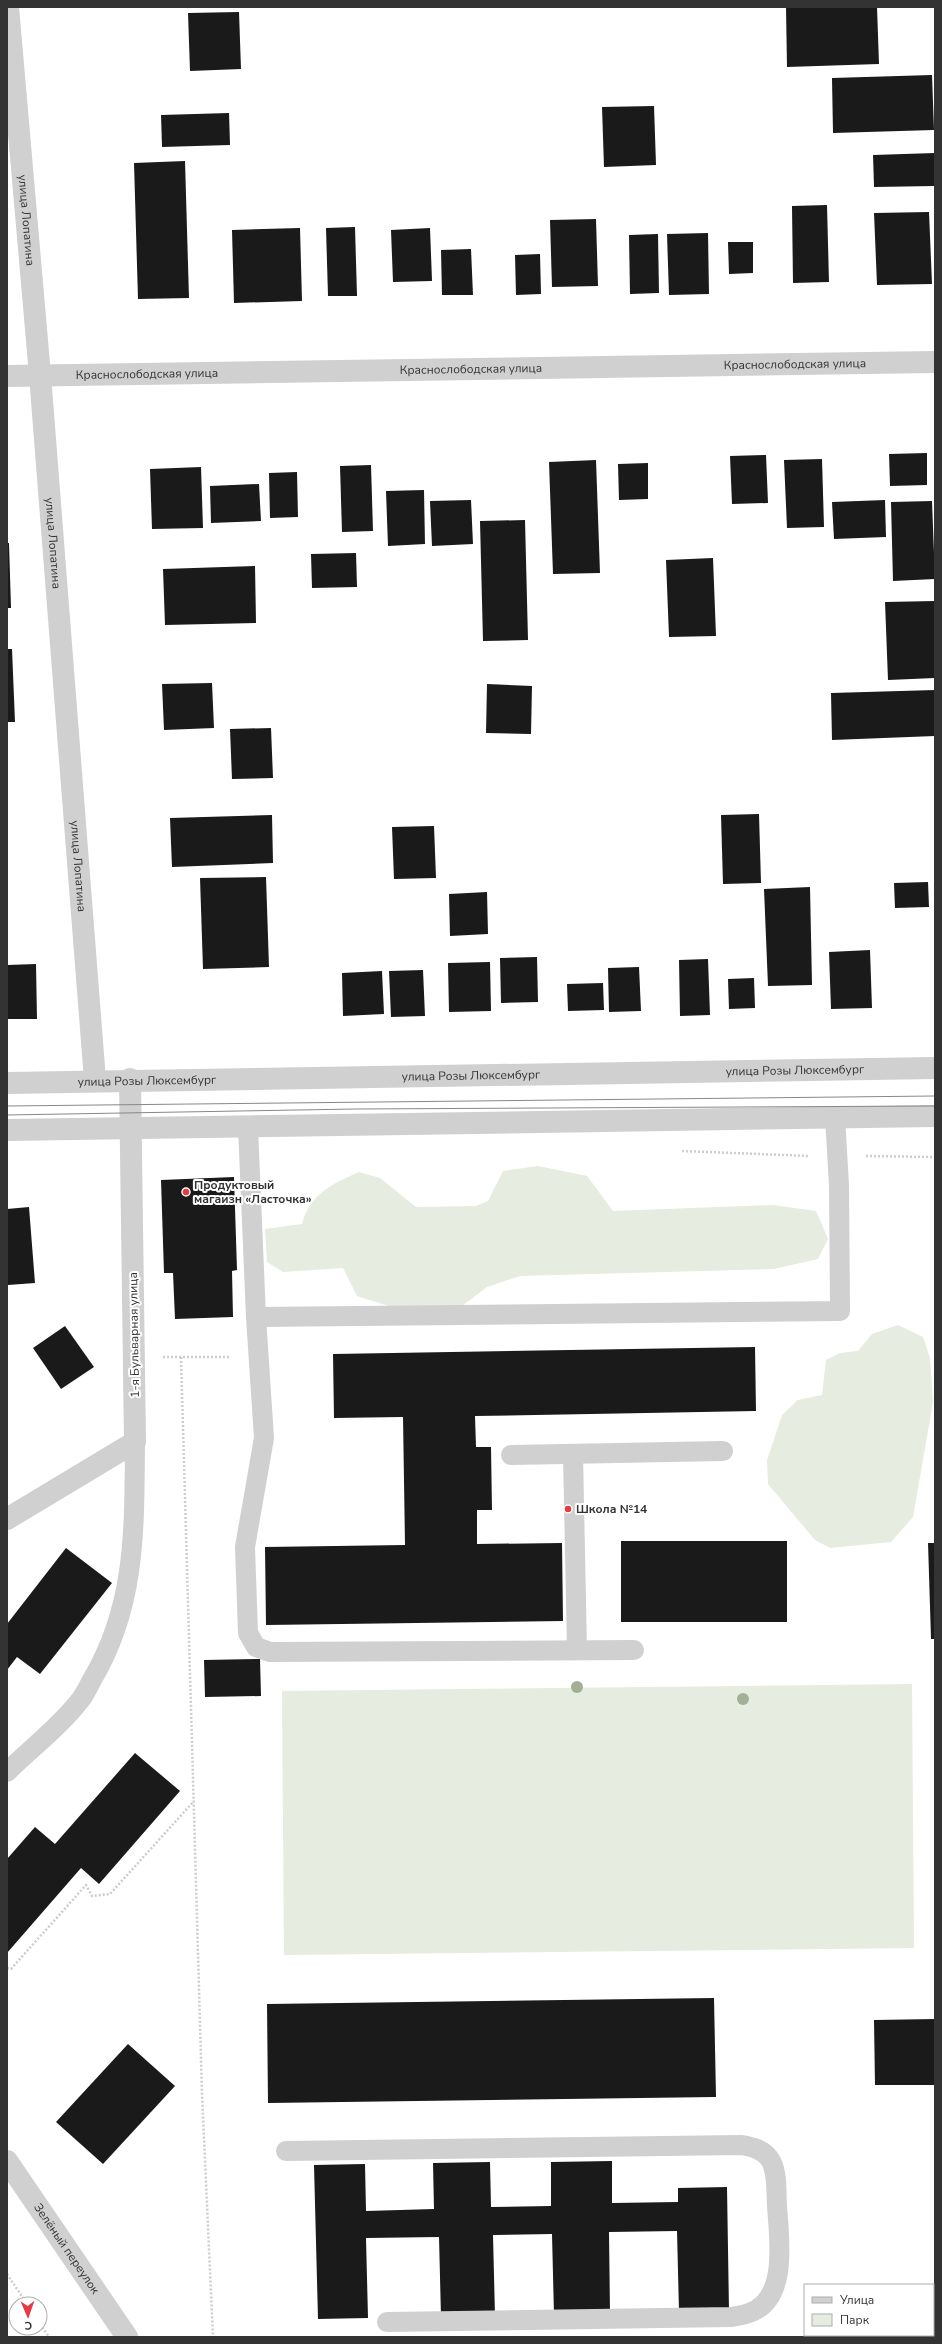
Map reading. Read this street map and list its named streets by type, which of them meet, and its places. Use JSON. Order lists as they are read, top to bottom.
{
  "streets": {
    "street": [
      "улица Лопатина",
      "Краснослободская улица",
      "улица Розы Люксембург",
      "1-я Бульварная улица",
      "Зелёный переулок"
    ]
  },
  "crossings": [
    ["улица Лопатина", "Краснослободская улица"],
    ["улица Лопатина", "улица Розы Люксембург"],
    ["улица Розы Люксембург", "1-я Бульварная улица"]
  ],
  "places": ["Продуктовый магаизн «Ласточка»", "Школа №14"],
  "legend": ["Улица", "Парк"],
  "north": "bottom"
}
